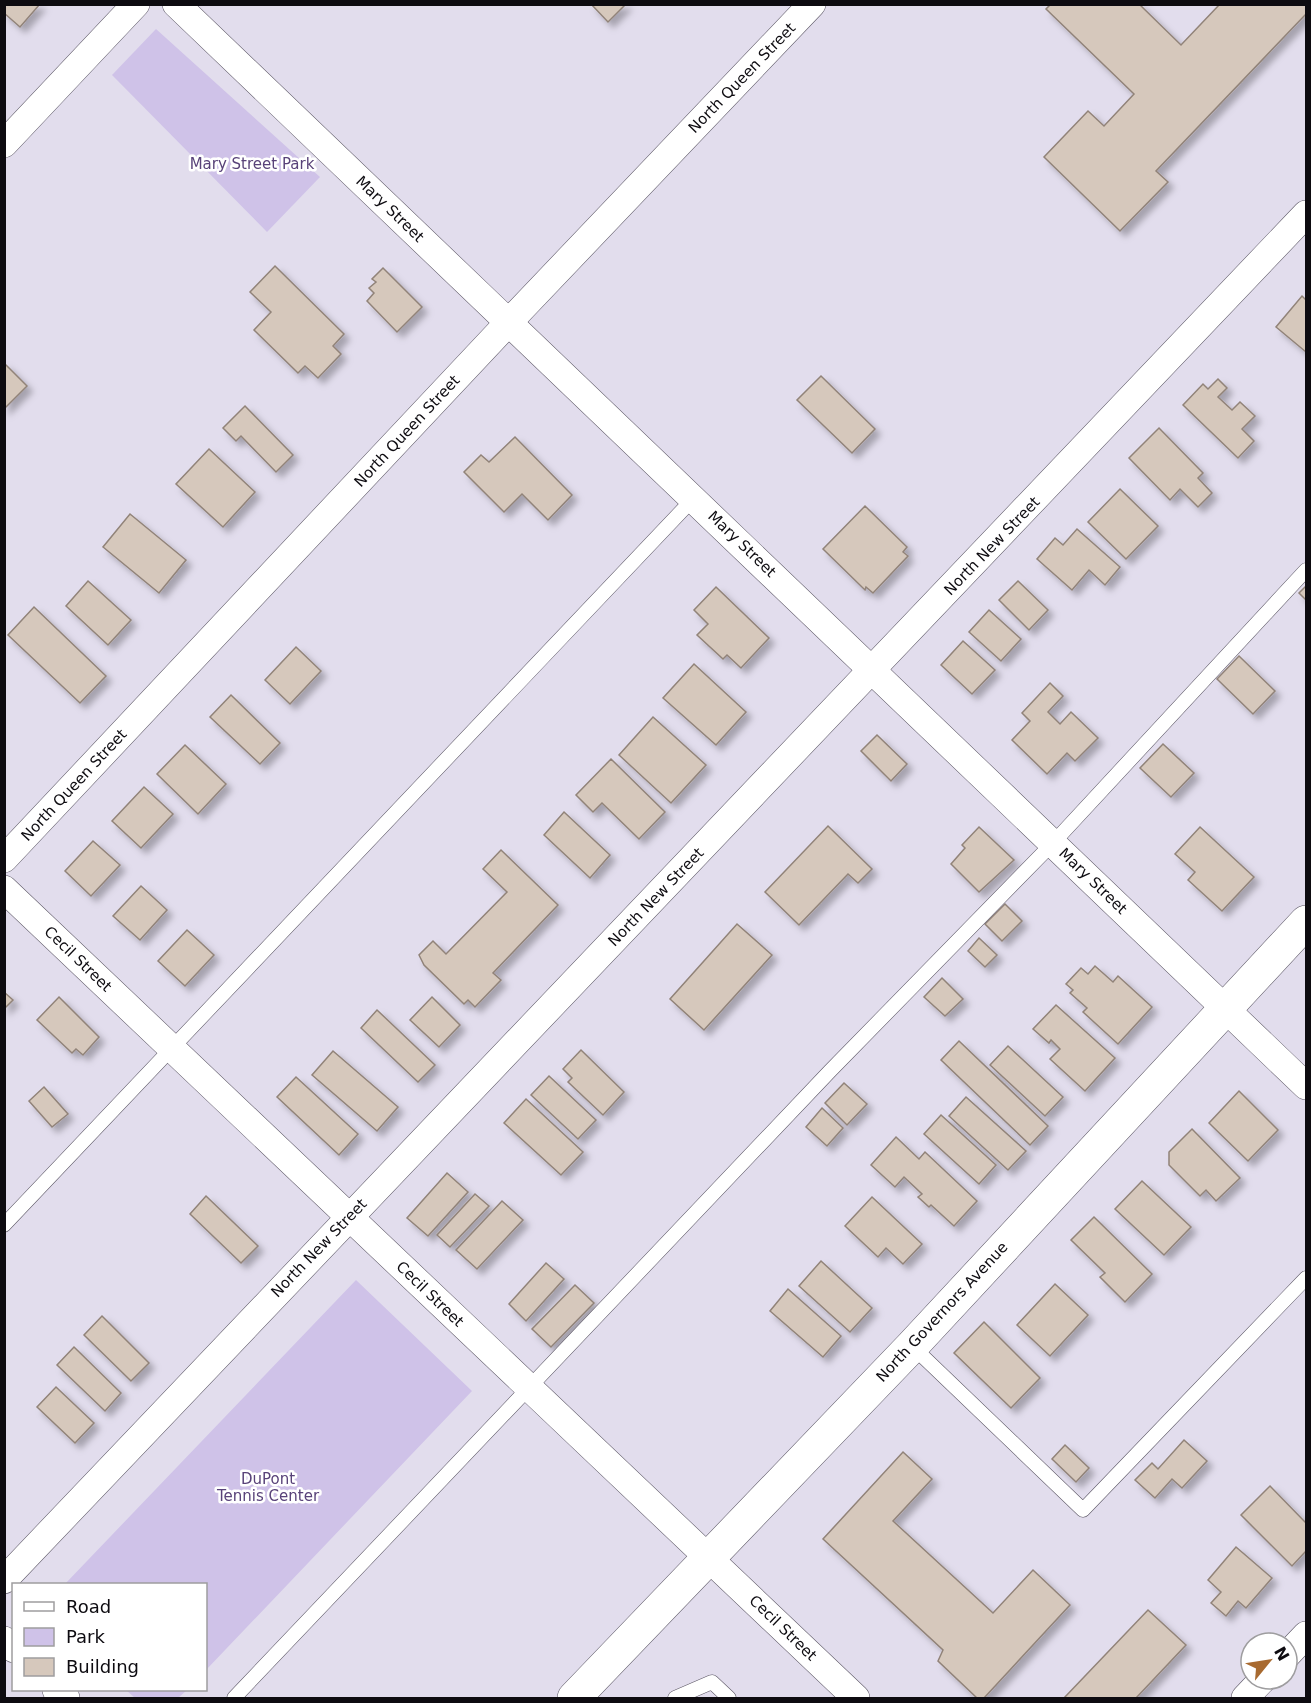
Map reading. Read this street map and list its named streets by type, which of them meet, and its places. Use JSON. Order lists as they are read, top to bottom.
{
  "streets": {
    "main road": ["North Governors Avenue"],
    "street": [
      "North Queen Street",
      "Mary Street",
      "North New Street",
      "Cecil Street"
    ]
  },
  "crossings": [
    ["North Queen Street", "Mary Street"],
    ["Mary Street", "North New Street"],
    ["Mary Street", "North Governors Avenue"],
    ["North New Street", "Cecil Street"],
    ["Cecil Street", "North Governors Avenue"]
  ],
  "parks": ["Mary Street Park", "DuPont Tennis Center"],
  "legend": ["Road", "Park", "Building"],
  "north": "top right"
}
